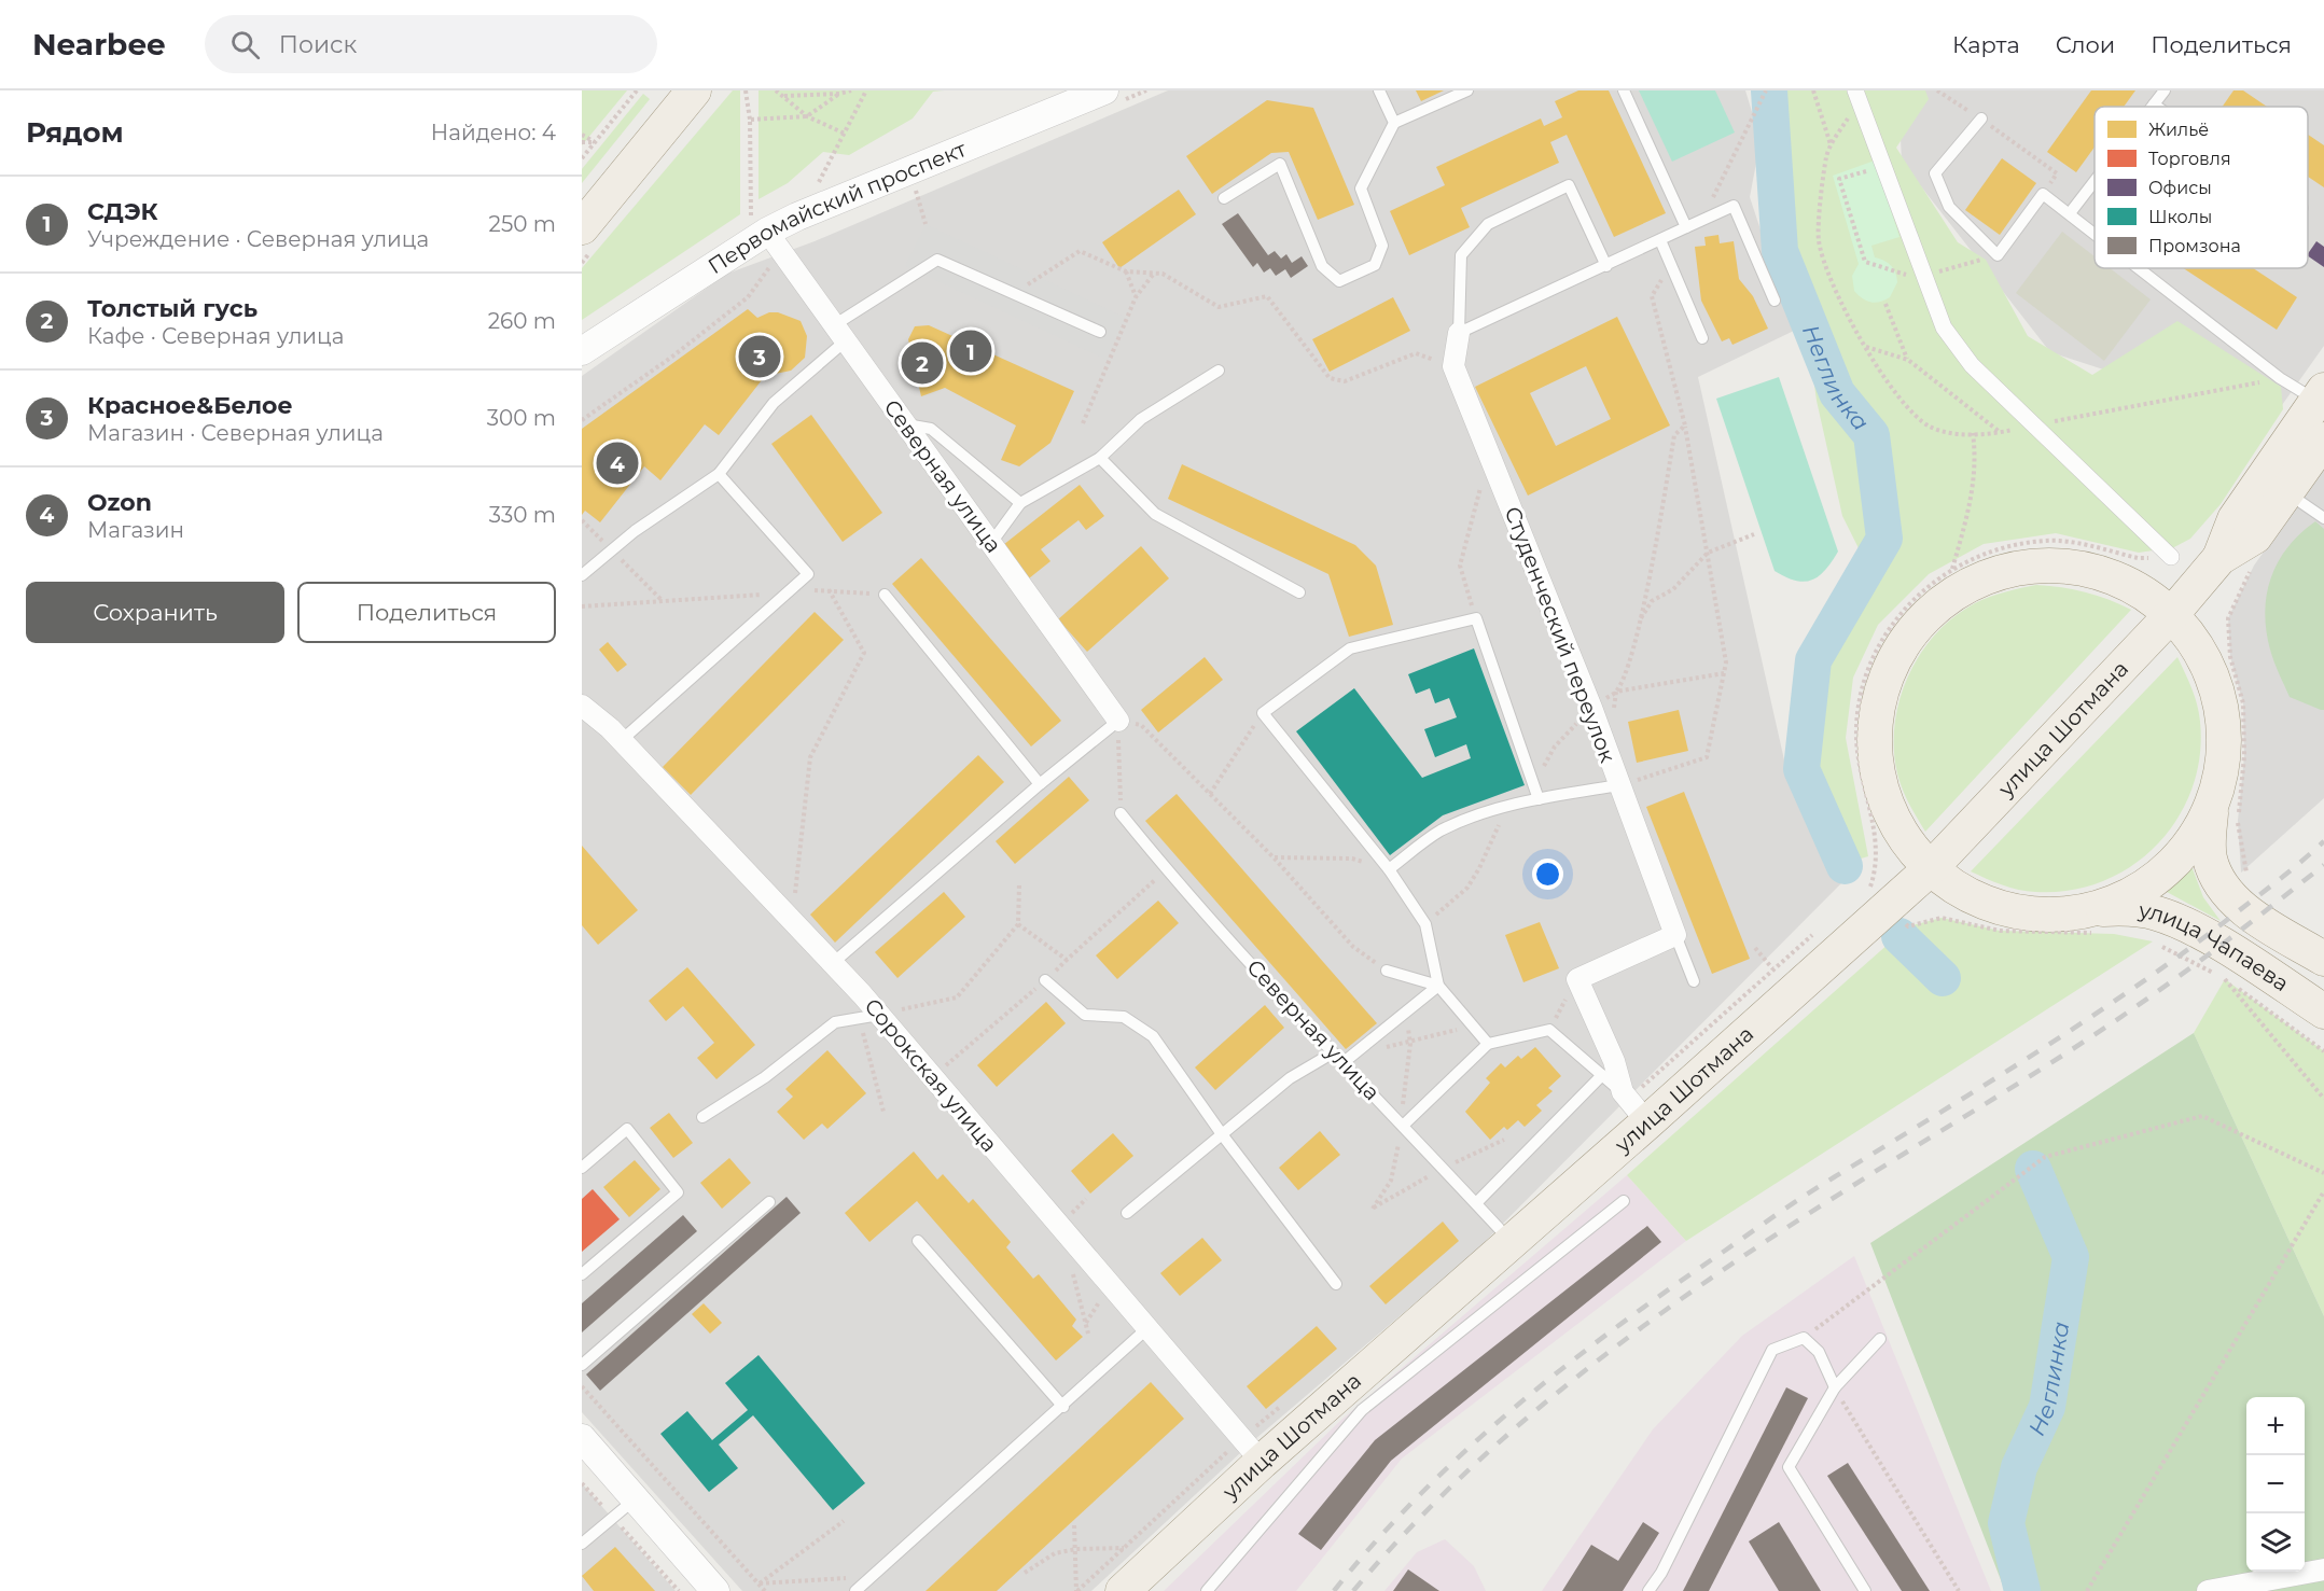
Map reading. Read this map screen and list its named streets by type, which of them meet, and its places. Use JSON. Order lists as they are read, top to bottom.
{
  "streets": {
    "main road": ["улица Шотмана", "улица Чапаева"],
    "street": [
      "Первомайский проспект",
      "Северная улица",
      "Студенческий переулок",
      "Сорокская улица"
    ]
  },
  "crossings": [
    ["Первомайский проспект", "Северная улица"],
    ["Северная улица", "улица Шотмана"],
    ["улица Шотмана", "Сорокская улица"]
  ],
  "water": ["Неглинка"],
  "legend": [
    "Жильё",
    "Торговля",
    "Офисы",
    "Школы",
    "Промзона"
  ],
  "page": {
    "header": "Nearbee",
    "search": "Поиск",
    "nav": ["Карта", "Слои", "Поделиться"],
    "heading": ["Рядом", "Найдено: 4"],
    "list": [
      {
        "mark": "1",
        "name": "СДЭК",
        "note": "Учреждение · Северная улица",
        "value": "250 m"
      },
      {
        "mark": "2",
        "name": "Толстый гусь",
        "note": "Кафе · Северная улица",
        "value": "260 m"
      },
      {
        "mark": "3",
        "name": "Красное&Белое",
        "note": "Магазин · Северная улица",
        "value": "300 m"
      },
      {
        "mark": "4",
        "name": "Ozon",
        "note": "Магазин",
        "value": "330 m"
      }
    ],
    "pins": [
      "1",
      "3",
      "2",
      "4"
    ],
    "buttons": ["Сохранить", "Поделиться"],
    "map_buttons": ["+", "−"]
  }
}
